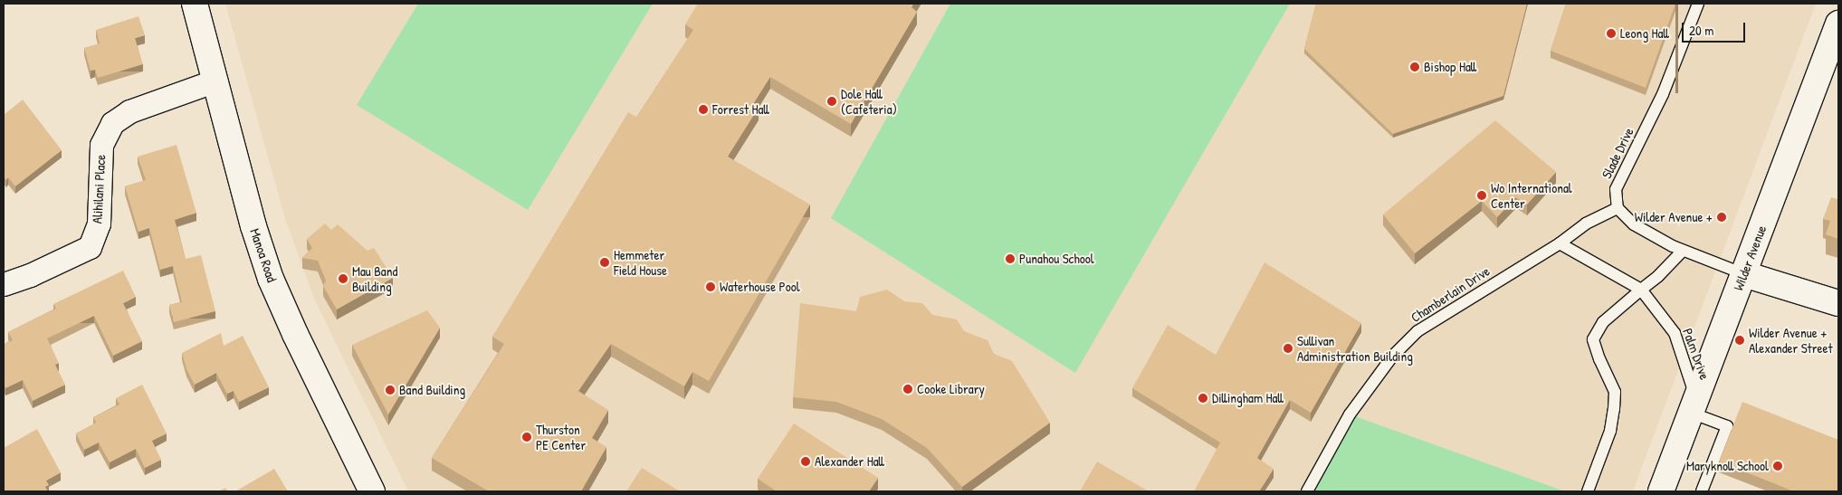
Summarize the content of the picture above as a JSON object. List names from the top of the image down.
{
  "streets": {
    "street": ["Alihilani Place", "Manoa Road", "Wilder Avenue"],
    "lane": ["Slade Drive", "Chamberlain Drive", "Palm Drive"]
  },
  "crossings": [
    ["Slade Drive", "Chamberlain Drive"],
    ["Alihilani Place", "Manoa Road"],
    ["Wilder Avenue", "Palm Drive"]
  ],
  "places": [
    "Leong Hall",
    "Bishop Hall",
    "Dole Hall (Cafeteria)",
    "Forrest Hall",
    "Wo International Center",
    "Wilder Avenue +",
    "Punahou School",
    "Hemmeter Field House",
    "Mau Band Building",
    "Waterhouse Pool",
    "Wilder Avenue + Alexander Street",
    "Sullivan Administration Building",
    "Cooke Library",
    "Band Building",
    "Dillingham Hall",
    "Thurston PE Center",
    "Alexander Hall",
    "Maryknoll School"
  ],
  "scale_bar": "20 m"
}
